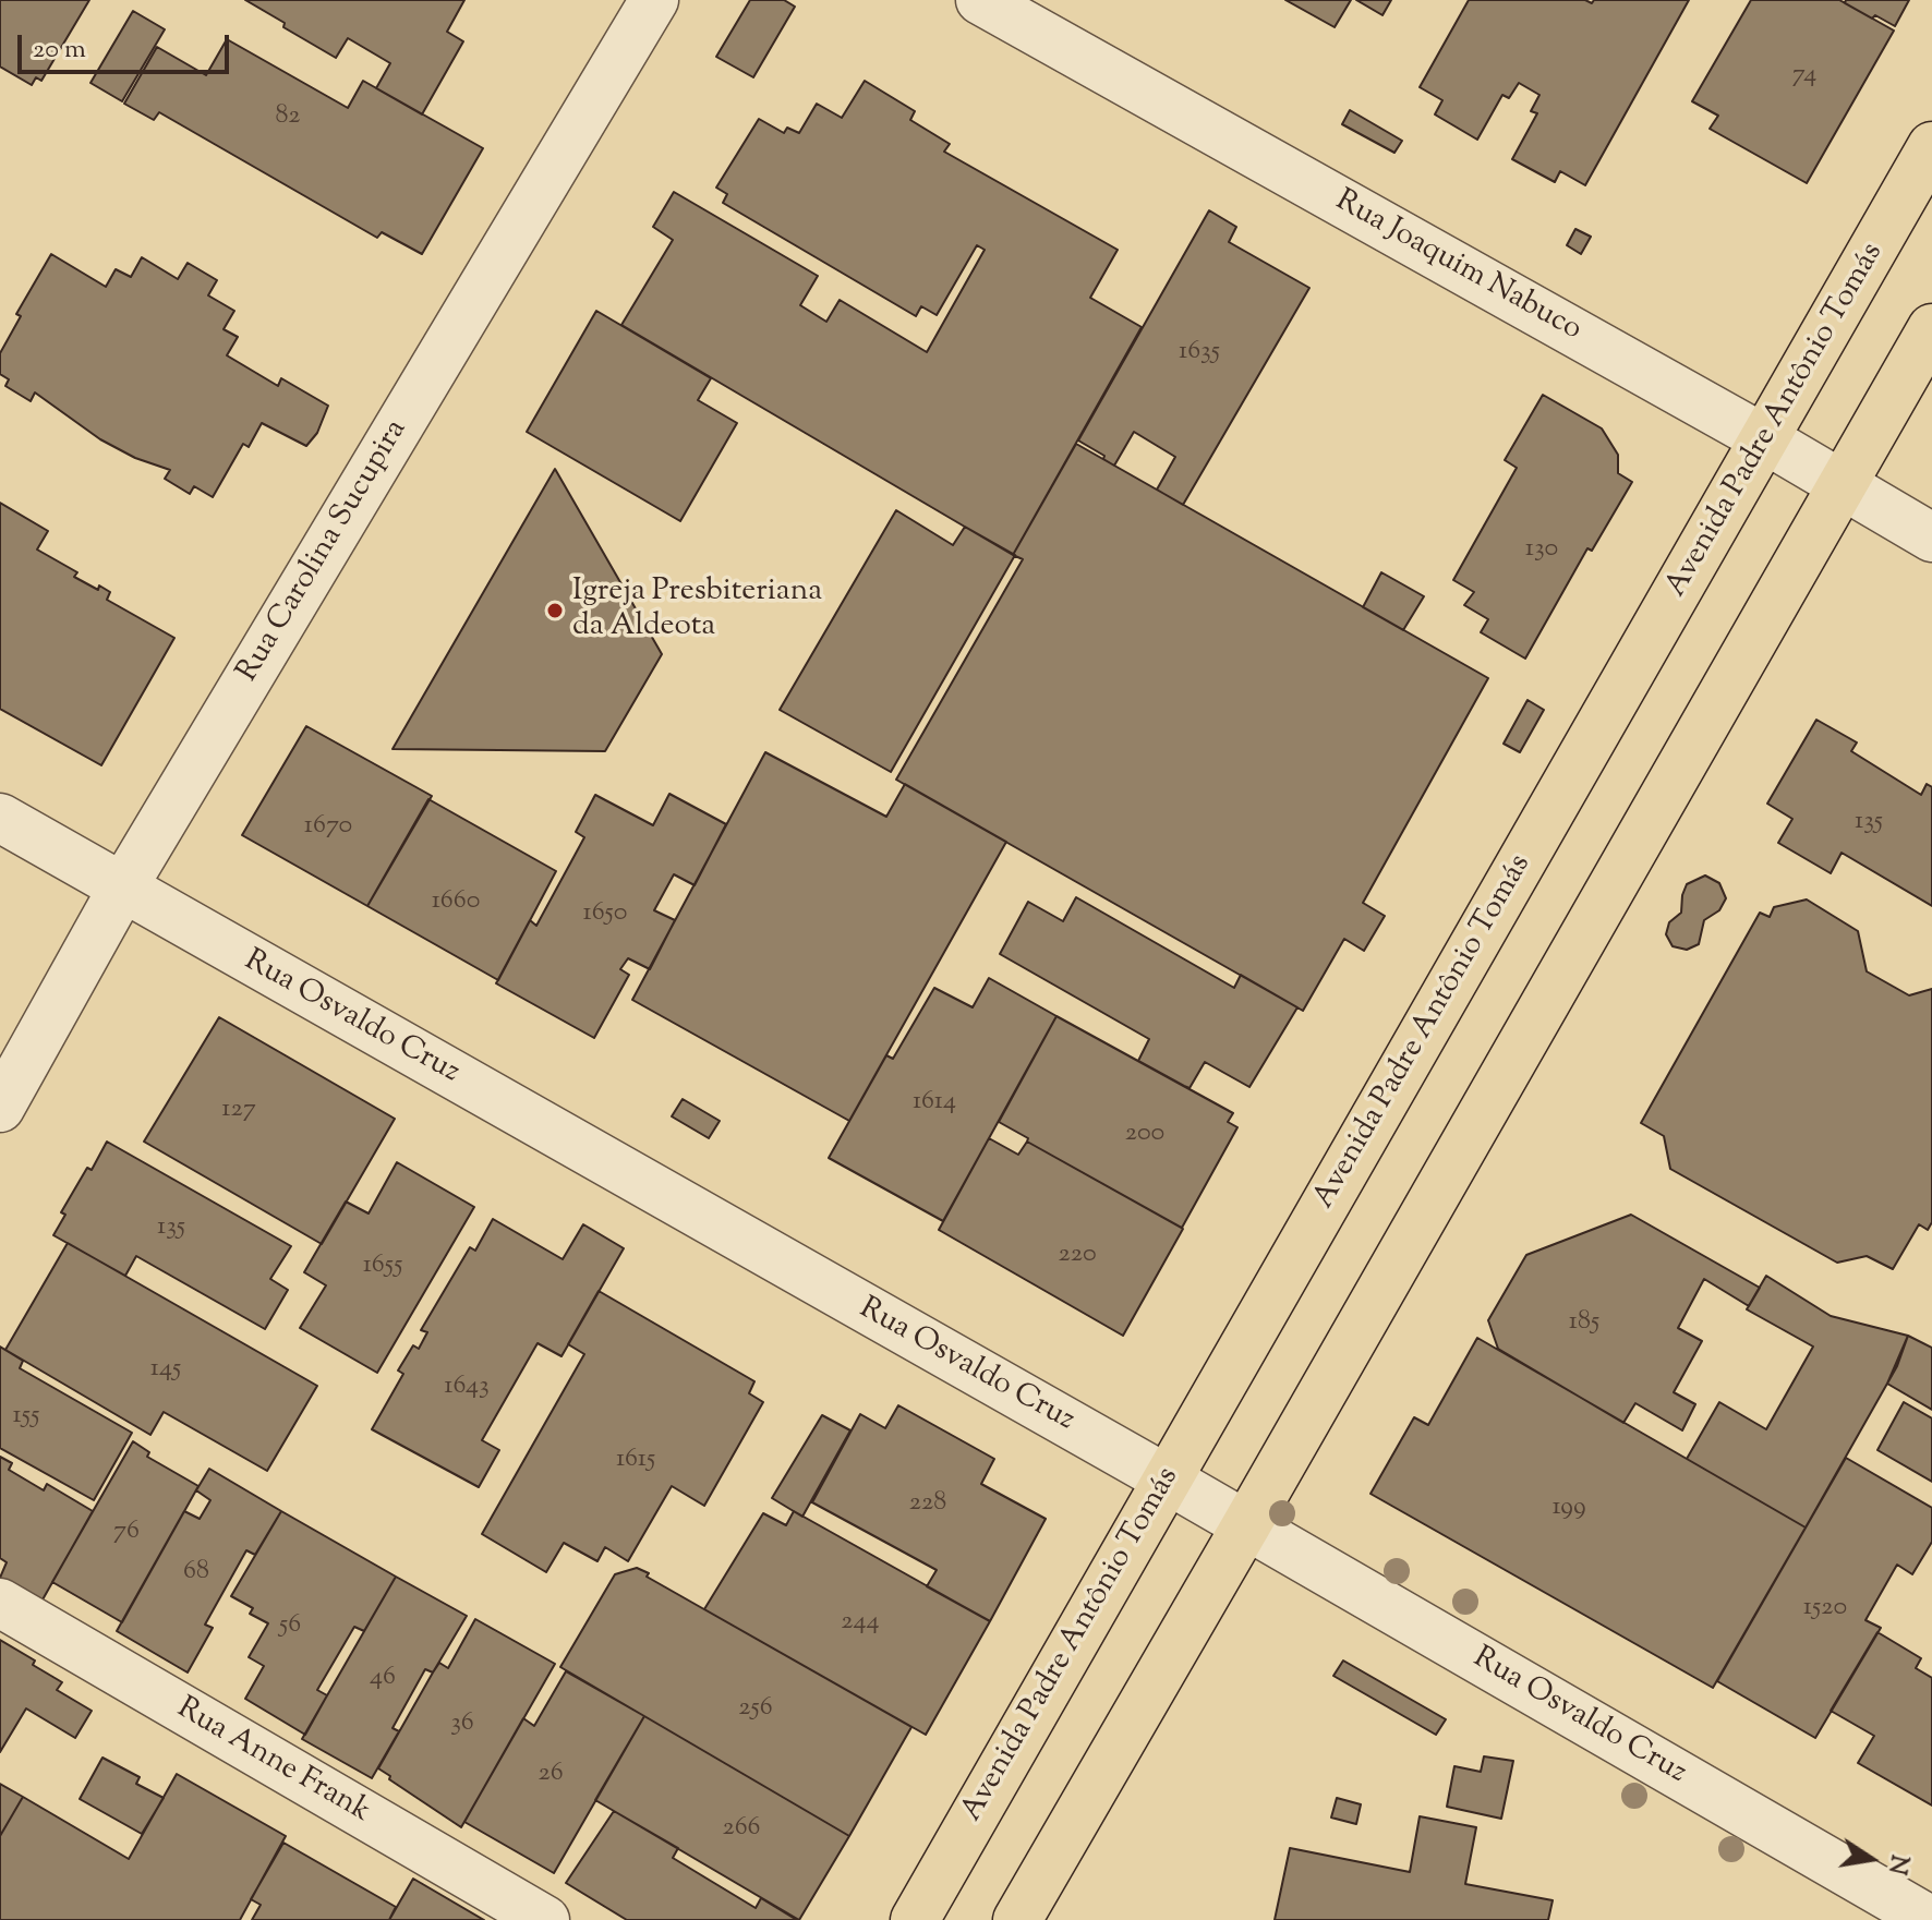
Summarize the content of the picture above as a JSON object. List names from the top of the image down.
{
  "streets": {
    "main road": ["Avenida Padre Antônio Tomás"],
    "street": [
      "Rua Joaquim Nabuco",
      "Rua Carolina Sucupira",
      "Rua Osvaldo Cruz",
      "Rua Anne Frank"
    ]
  },
  "crossings": [
    ["Rua Joaquim Nabuco", "Avenida Padre Antônio Tomás"],
    ["Avenida Padre Antônio Tomás", "Rua Osvaldo Cruz"],
    ["Rua Carolina Sucupira", "Rua Osvaldo Cruz"]
  ],
  "places": ["Igreja Presbiteriana da Aldeota"],
  "house_numbers": [
    "74",
    "82",
    "1635",
    "130",
    "135",
    "1670",
    "1660",
    "1650",
    "1614",
    "127",
    "200",
    "135",
    "220",
    "1655",
    "185",
    "145",
    "1643",
    "155",
    "1615",
    "228",
    "199",
    "76",
    "68",
    "1520",
    "244",
    "56",
    "46",
    "256",
    "36",
    "26",
    "266"
  ],
  "scale_bar": "20 m",
  "north": "right"
}
